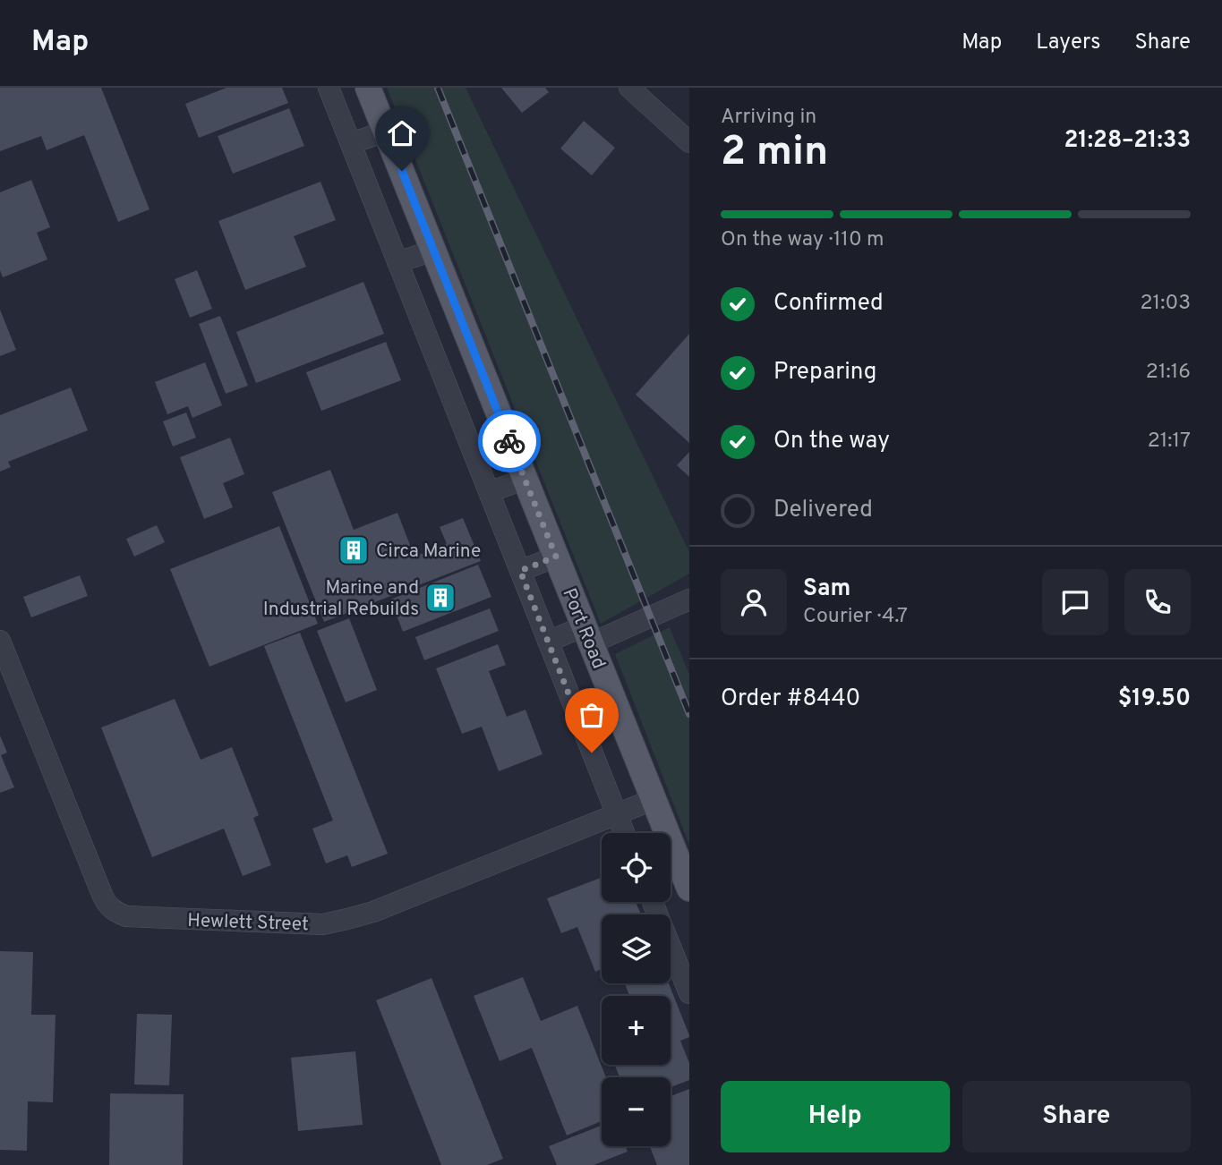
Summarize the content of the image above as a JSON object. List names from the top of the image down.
{
  "streets": {
    "main road": ["Port Road"],
    "street": ["Hewlett Street"]
  },
  "crossings": [
    ["Port Road", "Hewlett Street"]
  ],
  "places": {
    "building": ["Circa Marine", "Marine and Industrial Rebuilds"]
  },
  "page": {
    "header": "Map",
    "nav": ["Map", "Layers", "Share"],
    "heading": ["2 min", "Arriving in", "21:28–21:33"],
    "panel": [
      "Sam",
      "Courier · 4.7",
      "Order #8440",
      "$19.50"
    ],
    "bar": "On the way · 110 m",
    "list": [
      ["Confirmed", "21:03"],
      ["Preparing", "21:16"],
      ["On the way", "21:17"],
      "Delivered"
    ],
    "map_buttons": ["+", "−"],
    "buttons": ["Help", "Share"]
  }
}
